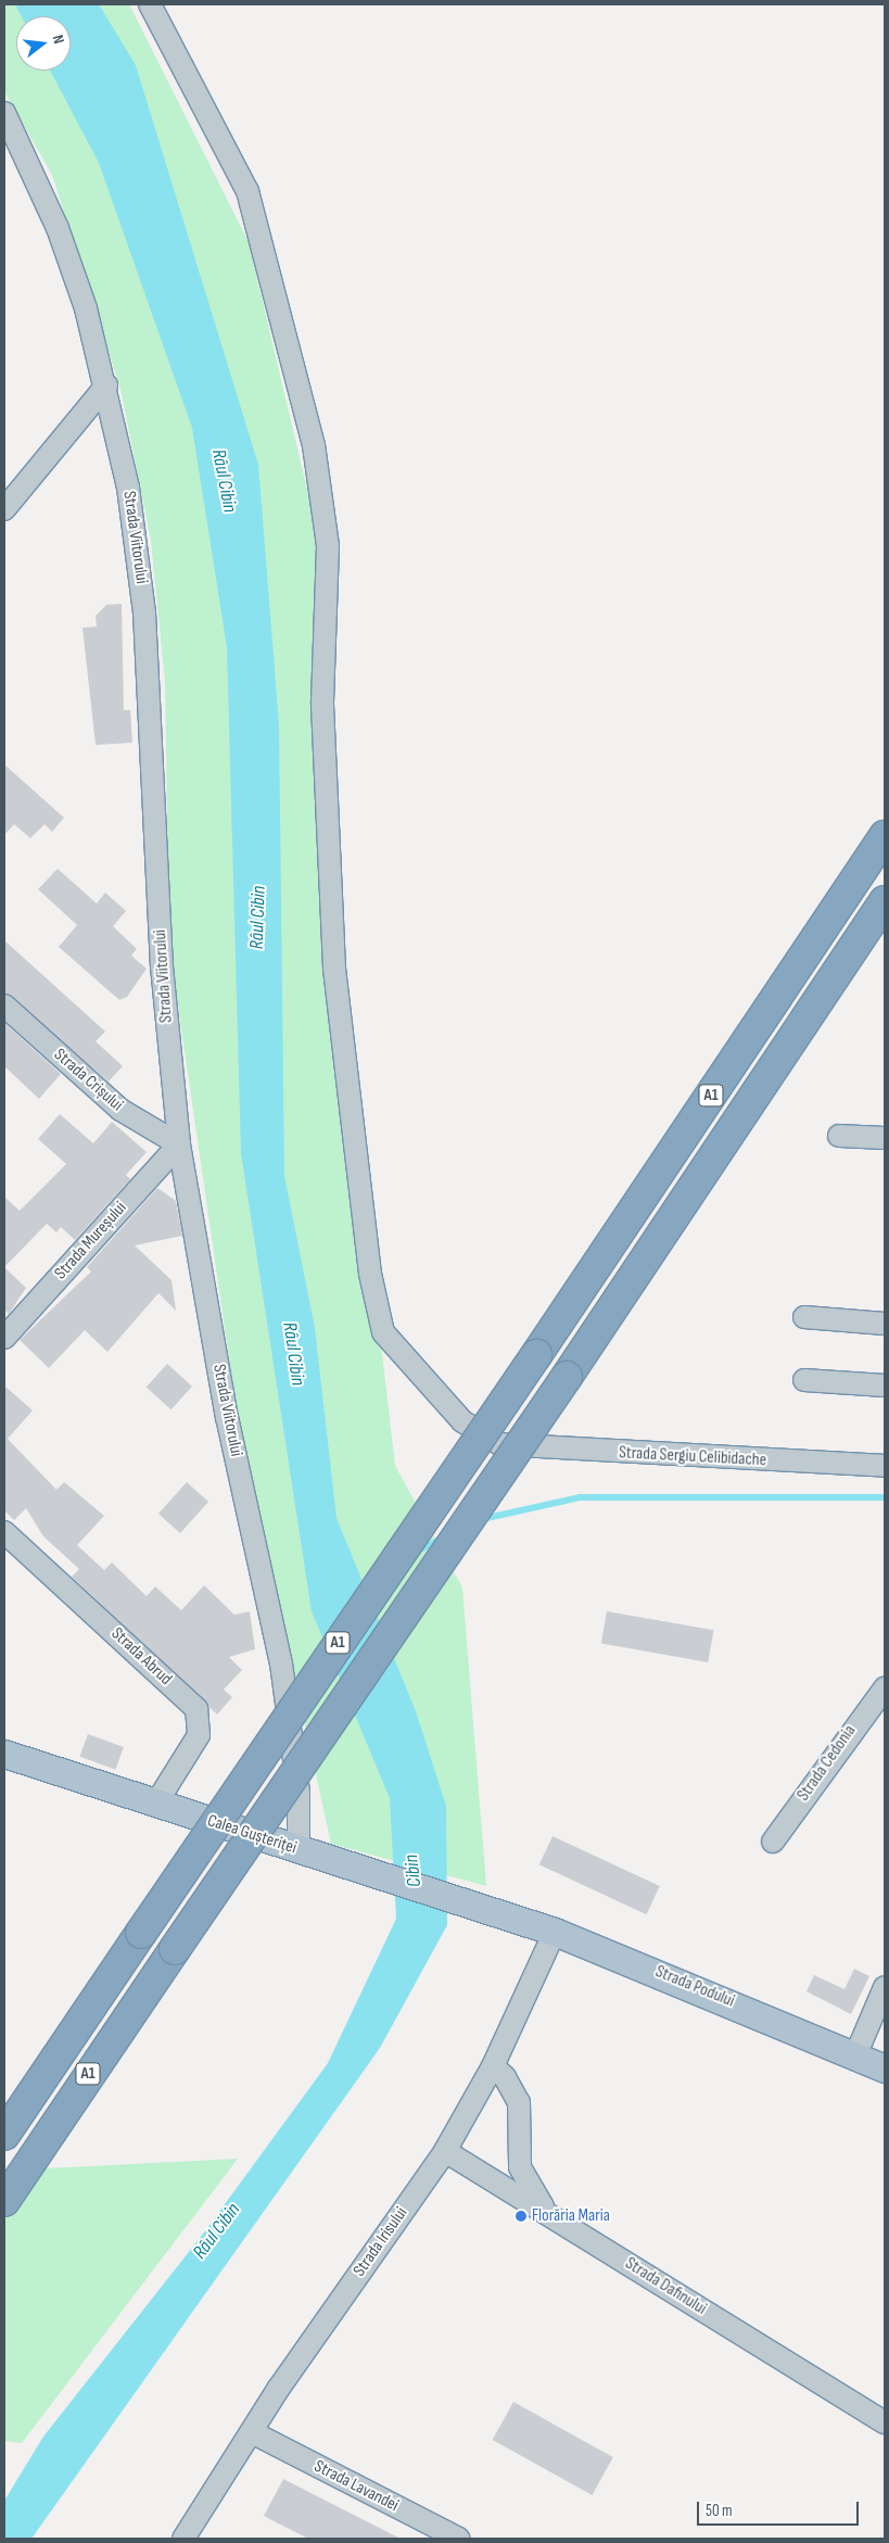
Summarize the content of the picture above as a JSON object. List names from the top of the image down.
{
  "streets": {
    "highway": ["A1"],
    "main road": ["Calea Gușteriței", "Strada Podului"],
    "street": [
      "Strada Viitorului",
      "Strada Crișului",
      "Strada Mureșului",
      "Strada Sergiu Celibidache",
      "Strada Abrud",
      "Strada Cedonia",
      "Strada Irisului",
      "Strada Dafinului",
      "Strada Lavandei"
    ]
  },
  "crossings": [
    ["Strada Viitorului", "Strada Crișului"],
    ["Strada Viitorului", "Strada Mureșului"],
    ["Strada Viitorului", "Calea Gușteriței"],
    ["Strada Crișului", "Strada Mureșului"],
    ["Strada Abrud", "Calea Gușteriței"],
    ["Calea Gușteriței", "Strada Podului"],
    ["Strada Podului", "Strada Irisului"],
    ["Strada Irisului", "Strada Dafinului"],
    ["Strada Irisului", "Strada Lavandei"]
  ],
  "water": ["Râul Cibin", "Cibin"],
  "places": ["Florăria Maria"],
  "scale_bar": "50 m",
  "north": "right"
}
